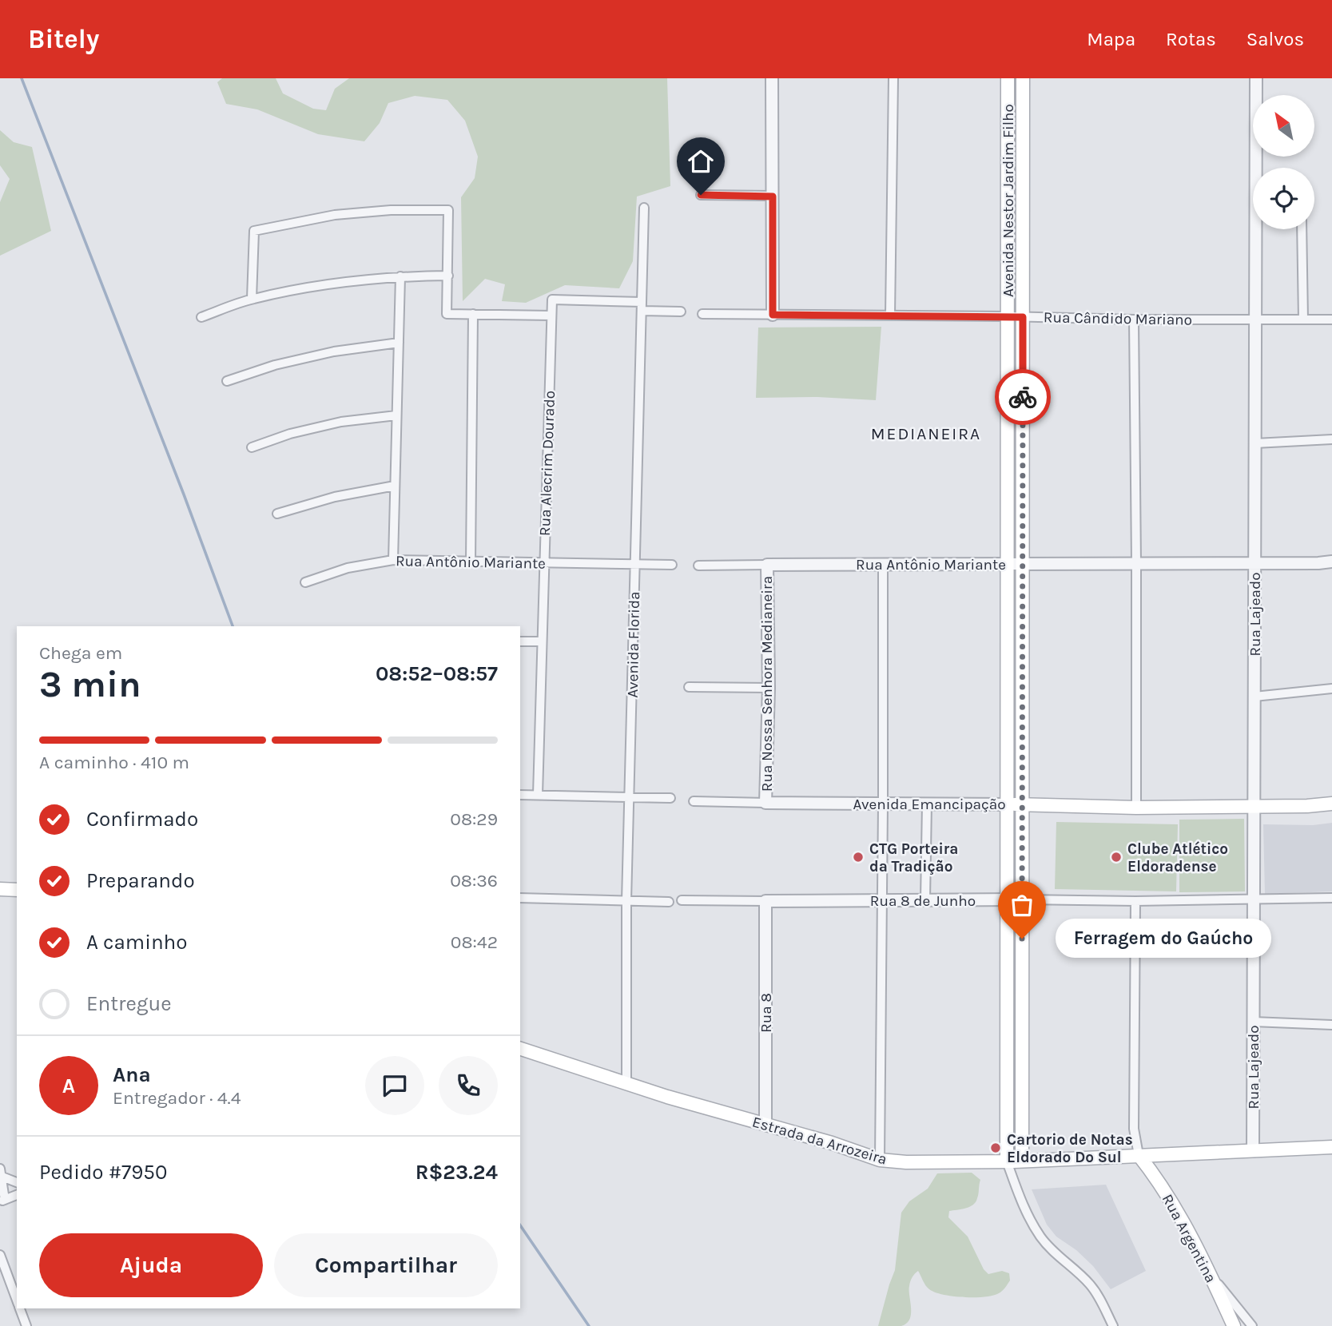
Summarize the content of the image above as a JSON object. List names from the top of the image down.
{
  "streets": {
    "main road": [
      "Avenida Nestor Jardim Filho",
      "Avenida Emancipação",
      "Estrada da Arrozeira",
      "Rua Argentina"
    ],
    "street": [
      "Rua Cândido Mariano",
      "Rua Alecrim Dourado",
      "Rua Antônio Mariante",
      "Rua Lajeado",
      "Avenida Florida",
      "Rua Nossa Senhora Medianeira",
      "Rua 8 de Junho",
      "Rua 8"
    ]
  },
  "crossings": [
    ["Avenida Nestor Jardim Filho", "Rua Cândido Mariano"],
    ["Avenida Nestor Jardim Filho", "Rua Antônio Mariante"],
    ["Avenida Nestor Jardim Filho", "Avenida Emancipação"],
    ["Avenida Nestor Jardim Filho", "Rua 8 de Junho"],
    ["Avenida Nestor Jardim Filho", "Estrada da Arrozeira"],
    ["Rua Cândido Mariano", "Rua Lajeado"],
    ["Rua Alecrim Dourado", "Rua Antônio Mariante"],
    ["Rua Alecrim Dourado", "Avenida Florida"],
    ["Rua Antônio Mariante", "Rua Lajeado"],
    ["Rua Antônio Mariante", "Avenida Florida"],
    ["Rua Antônio Mariante", "Rua Nossa Senhora Medianeira"],
    ["Rua Lajeado", "Avenida Emancipação"],
    ["Rua Lajeado", "Rua 8 de Junho"],
    ["Rua Lajeado", "Estrada da Arrozeira"],
    ["Avenida Florida", "Estrada da Arrozeira"],
    ["Rua Nossa Senhora Medianeira", "Avenida Emancipação"],
    ["Rua 8 de Junho", "Rua 8"],
    ["Rua 8", "Estrada da Arrozeira"],
    ["Estrada da Arrozeira", "Rua Argentina"]
  ],
  "districts": ["MEDIANEIRA"],
  "places": [
    "CTG Porteira da Tradição",
    "Clube Atlético Eldoradense",
    "Ferragem do Gaúcho",
    "Cartorio de Notas Eldorado Do Sul"
  ],
  "north": "top left",
  "page": {
    "header": "Bitely",
    "nav": ["Mapa", "Rotas", "Salvos"],
    "heading": ["3 min", "Chega em", "08:52–08:57"],
    "panel": [
      "Ana",
      "Entregador · 4.4",
      "Pedido #7950",
      "R$23.24"
    ],
    "bar": "A caminho · 410 m",
    "list": [
      ["Confirmado", "08:29"],
      ["Preparando", "08:36"],
      ["A caminho", "08:42"],
      "Entregue"
    ],
    "bubble": "Ferragem do Gaúcho",
    "round": "A",
    "buttons": ["Ajuda", "Compartilhar"]
  }
}
